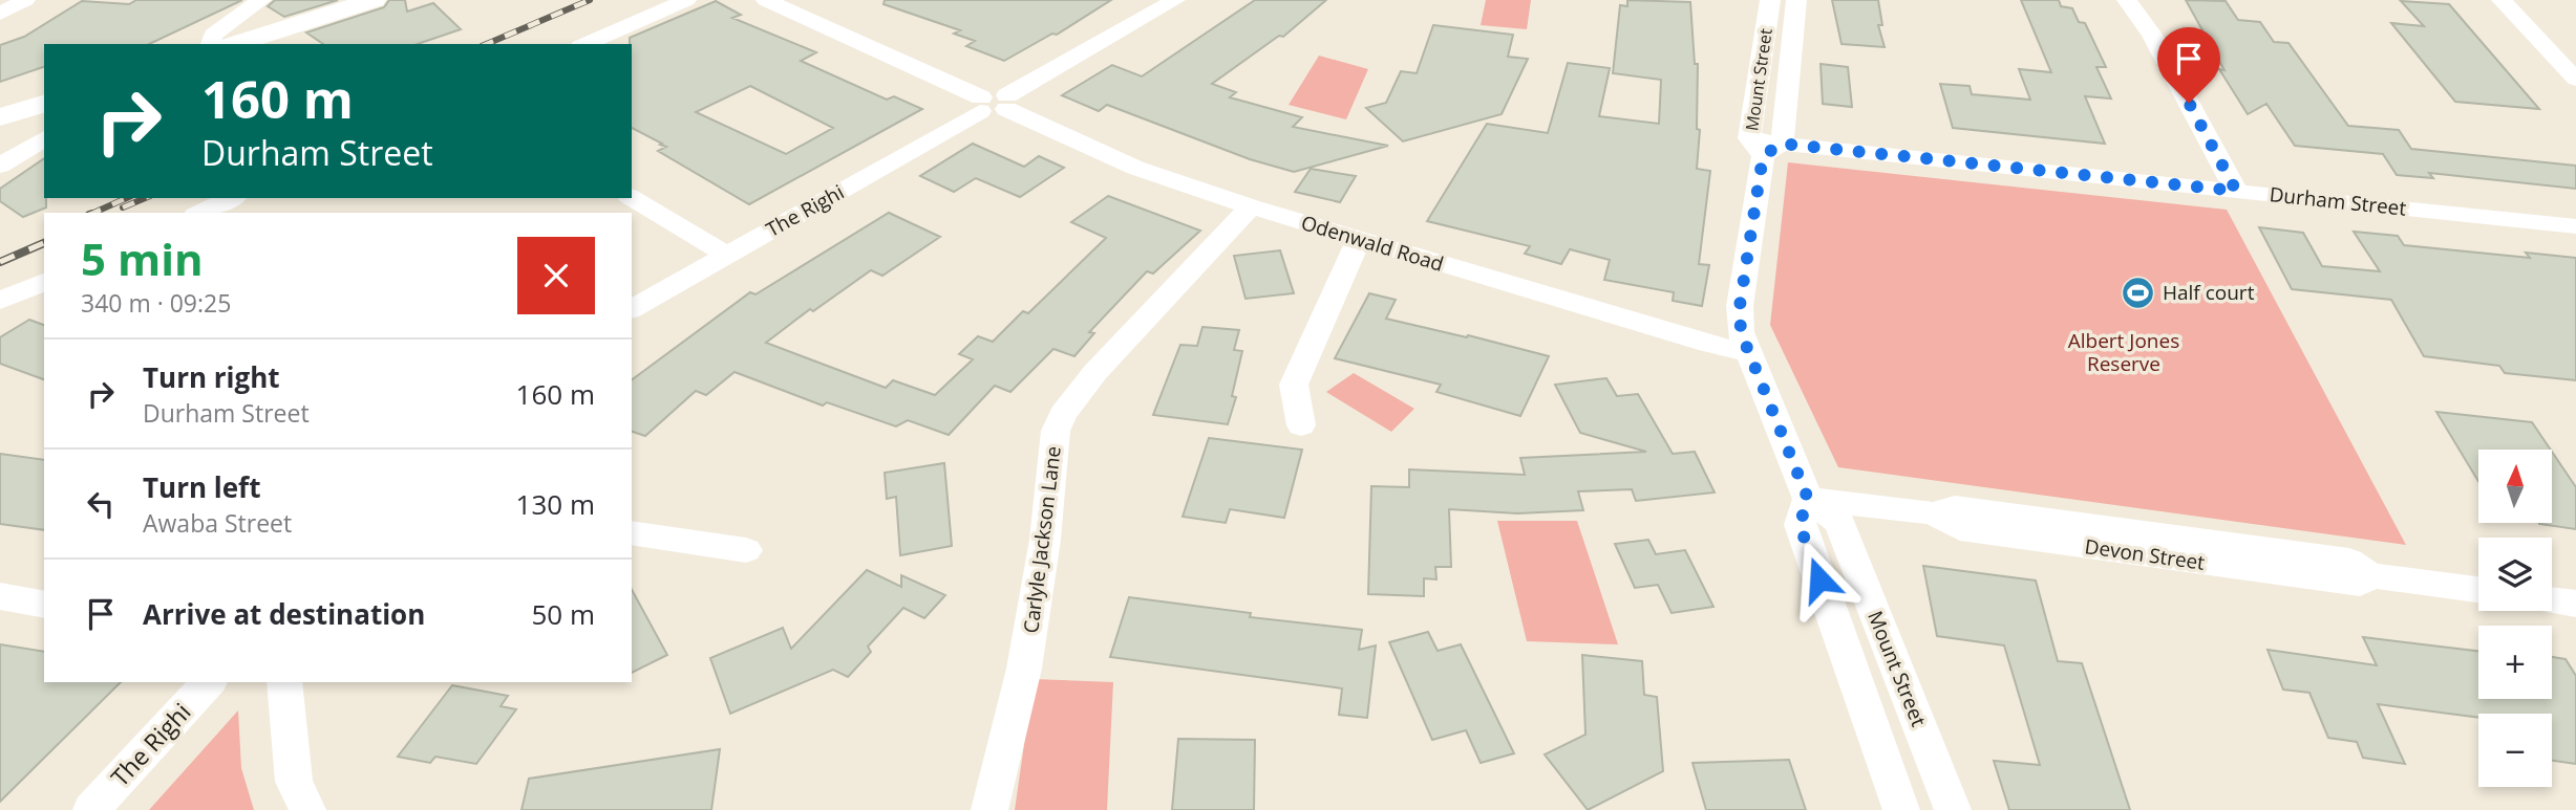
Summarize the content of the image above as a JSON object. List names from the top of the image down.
{
  "streets": {
    "street": [
      "Mount Street",
      "Durham Street",
      "The Righi",
      "Odenwald Road",
      "Carlyle Jackson Lane",
      "Devon Street"
    ]
  },
  "crossings": [
    ["Mount Street", "Durham Street"],
    ["Mount Street", "Odenwald Road"],
    ["Mount Street", "Devon Street"],
    ["Odenwald Road", "Carlyle Jackson Lane"]
  ],
  "parks": ["Albert Jones Reserve"],
  "places": {
    "sports": ["Half court"]
  },
  "north": "top",
  "page": {
    "turn": ["160 m", "Durham Street"],
    "heading": ["5 min", "340 m · 09:25"],
    "list": [
      {
        "name": "Turn right",
        "note": "Durham Street",
        "value": "160 m"
      },
      {
        "name": "Turn left",
        "note": "Awaba Street",
        "value": "130 m"
      },
      {
        "name": "Arrive at destination",
        "value": "50 m"
      }
    ],
    "map_buttons": ["+", "−"]
  }
}
